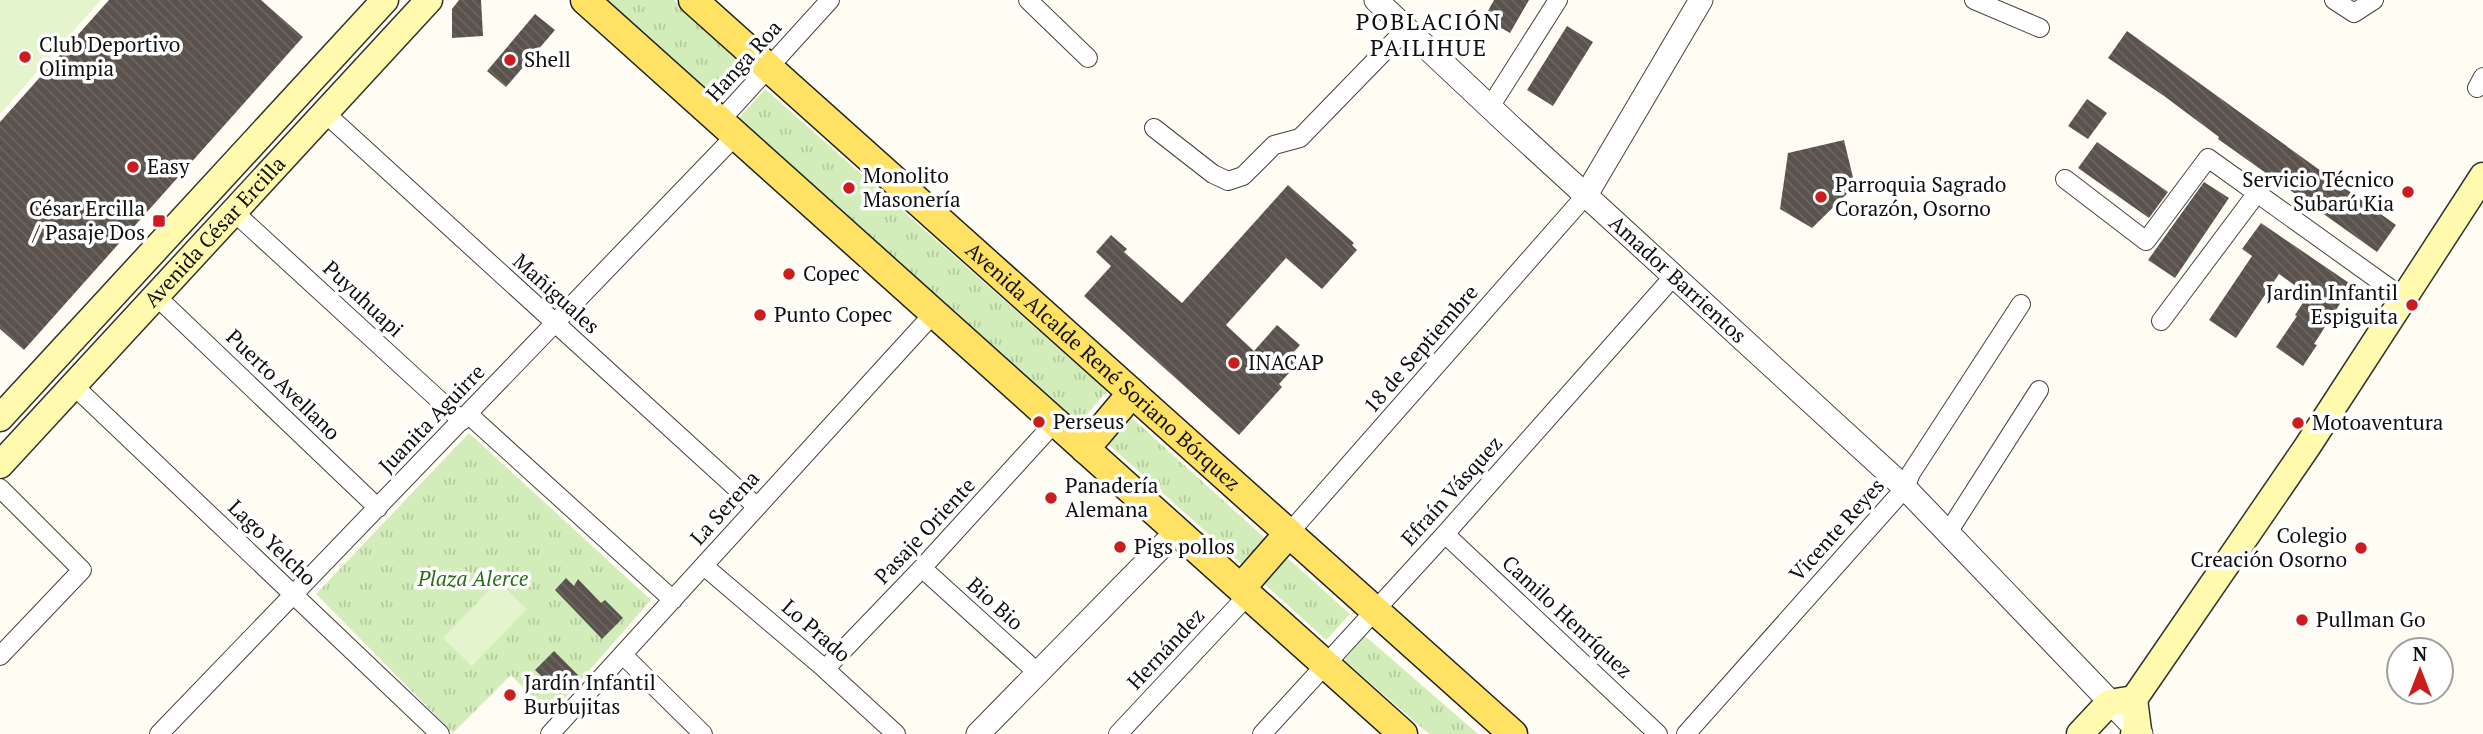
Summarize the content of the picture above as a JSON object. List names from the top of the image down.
{
  "streets": {
    "main road": ["Avenida César Ercilla", "Avenida Alcalde René Soriano Bórquez"],
    "street": [
      "Hanga Roa",
      "Amador Barrientos",
      "Mañiguales",
      "Puyuhuapi",
      "18 de Septiembre",
      "Puerto Avellano",
      "Juanita Aguirre",
      "Efraín Vásquez",
      "La Serena",
      "Vicente Reyes",
      "Pasaje Oriente",
      "Lago Yelcho",
      "Bio Bio",
      "Camilo Henríquez",
      "Lo Prado",
      "Hernández"
    ]
  },
  "crossings": [
    ["Hanga Roa", "Avenida Alcalde René Soriano Bórquez"],
    ["Hanga Roa", "Juanita Aguirre"],
    ["Avenida César Ercilla", "Mañiguales"],
    ["Avenida César Ercilla", "Puyuhuapi"],
    ["Avenida César Ercilla", "Puerto Avellano"],
    ["Avenida César Ercilla", "Lago Yelcho"],
    ["Amador Barrientos", "18 de Septiembre"],
    ["Amador Barrientos", "Efraín Vásquez"],
    ["Amador Barrientos", "Vicente Reyes"],
    ["Mañiguales", "Juanita Aguirre"],
    ["Mañiguales", "La Serena"],
    ["Puyuhuapi", "Juanita Aguirre"],
    ["Puyuhuapi", "La Serena"],
    ["18 de Septiembre", "Avenida Alcalde René Soriano Bórquez"],
    ["Avenida Alcalde René Soriano Bórquez", "Efraín Vásquez"],
    ["Puerto Avellano", "Juanita Aguirre"],
    ["Juanita Aguirre", "Lago Yelcho"],
    ["Efraín Vásquez", "Camilo Henríquez"],
    ["La Serena", "Lo Prado"],
    ["Pasaje Oriente", "Bio Bio"],
    ["Pasaje Oriente", "Lo Prado"]
  ],
  "districts": ["POBLACIÓN PAILIHUE"],
  "parks": ["Plaza Alerce"],
  "places": {
    "other": [
      "Club Deportivo Olimpia",
      "Shell",
      "Easy",
      "Monolito Masonería",
      "Servicio Técnico Subarú Kia",
      "Parroquia Sagrado Corazón, Osorno",
      "Copec",
      "Jardin Infantil Espiguita",
      "Punto Copec",
      "INACAP",
      "Perseus",
      "Motoaventura",
      "Panadería Alemana",
      "Pigs pollos",
      "Colegio Creación Osorno",
      "Pullman Go",
      "Jardín Infantil Burbujitas"
    ],
    "transit": ["César Ercilla / Pasaje Dos"]
  },
  "north": "top"
}
